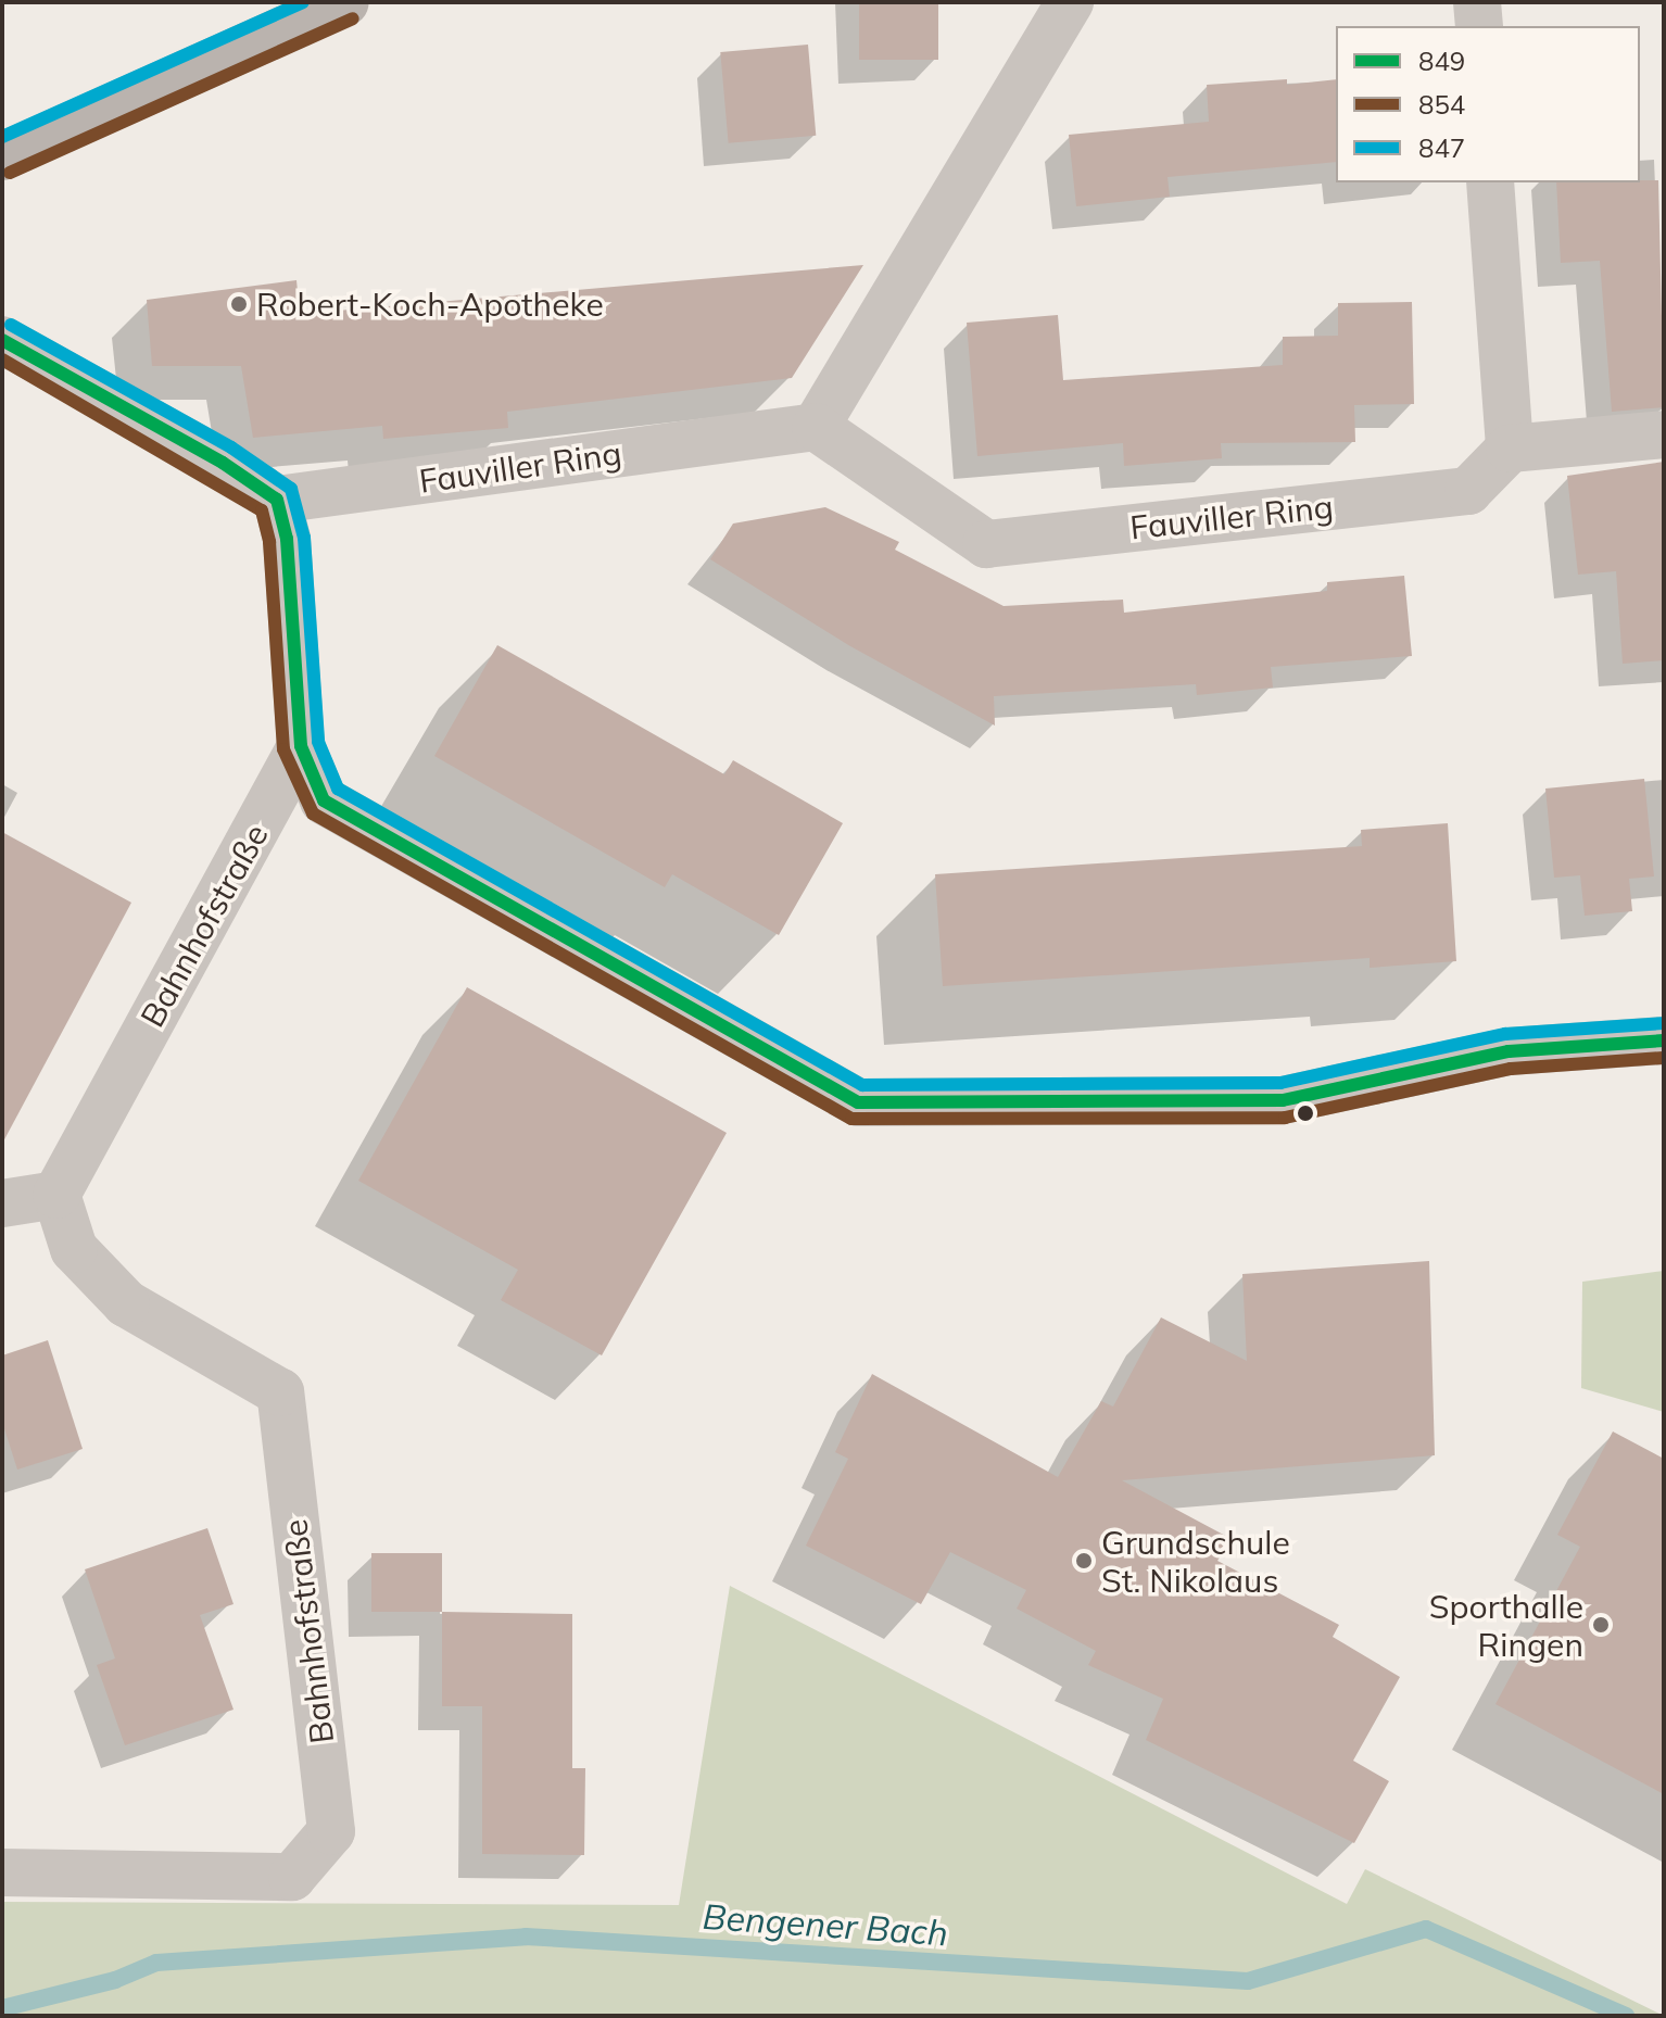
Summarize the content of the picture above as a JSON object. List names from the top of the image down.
{
  "streets": {
    "street": ["Fauviller Ring", "Bahnhofstraße"]
  },
  "water": ["Bengener Bach"],
  "places": ["Robert-Koch-Apotheke", "Grundschule St. Nikolaus", "Sporthalle Ringen"],
  "lines": ["transit line 847", "transit line 854", "transit line 849"],
  "legend": ["849", "854", "847"]
}
